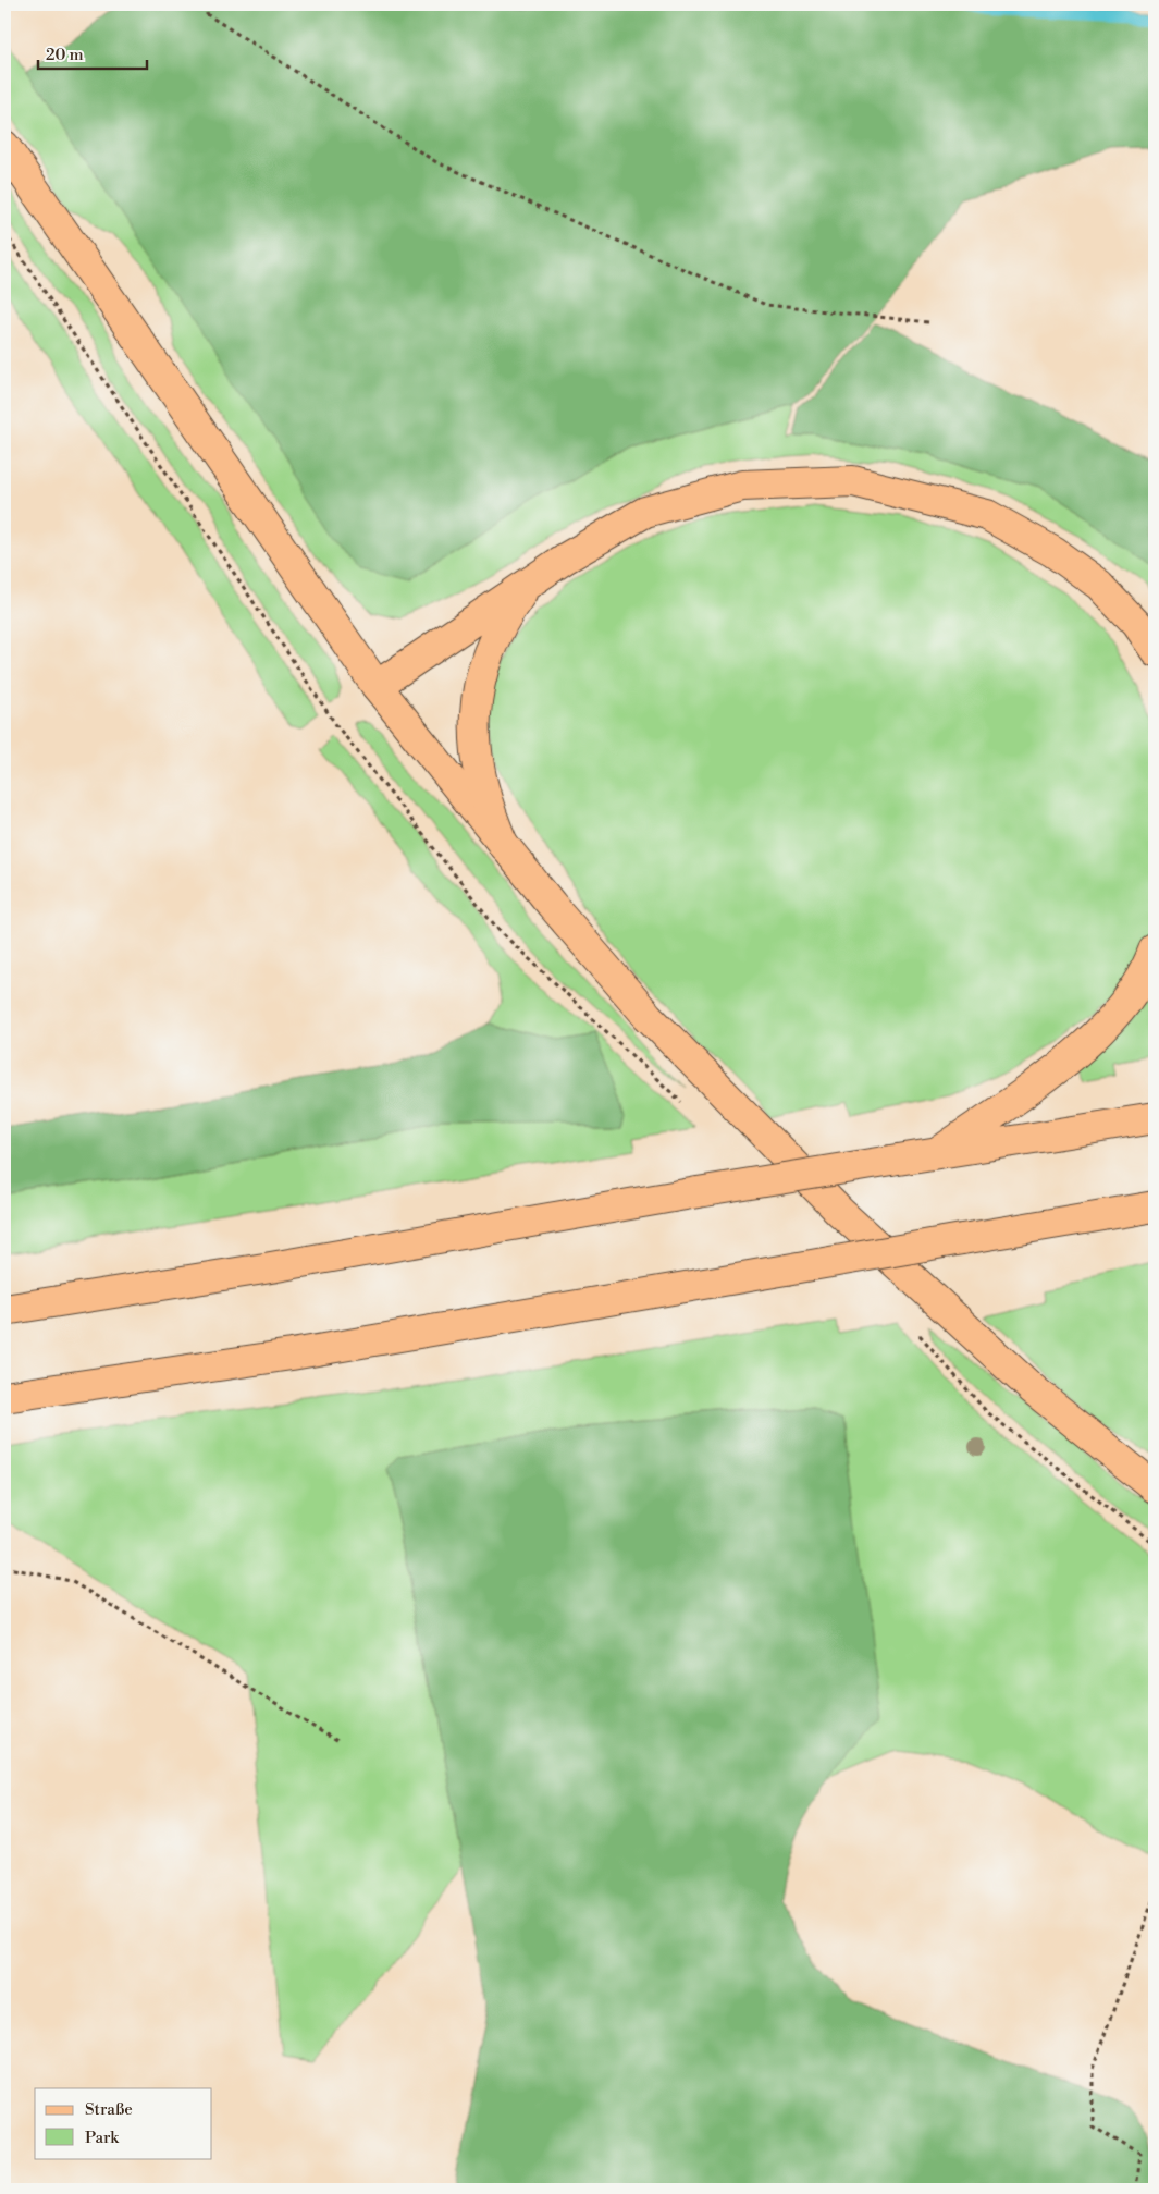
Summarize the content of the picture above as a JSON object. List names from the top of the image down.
{
  "legend": ["Straße", "Park"],
  "scale_bar": "20 m"
}
